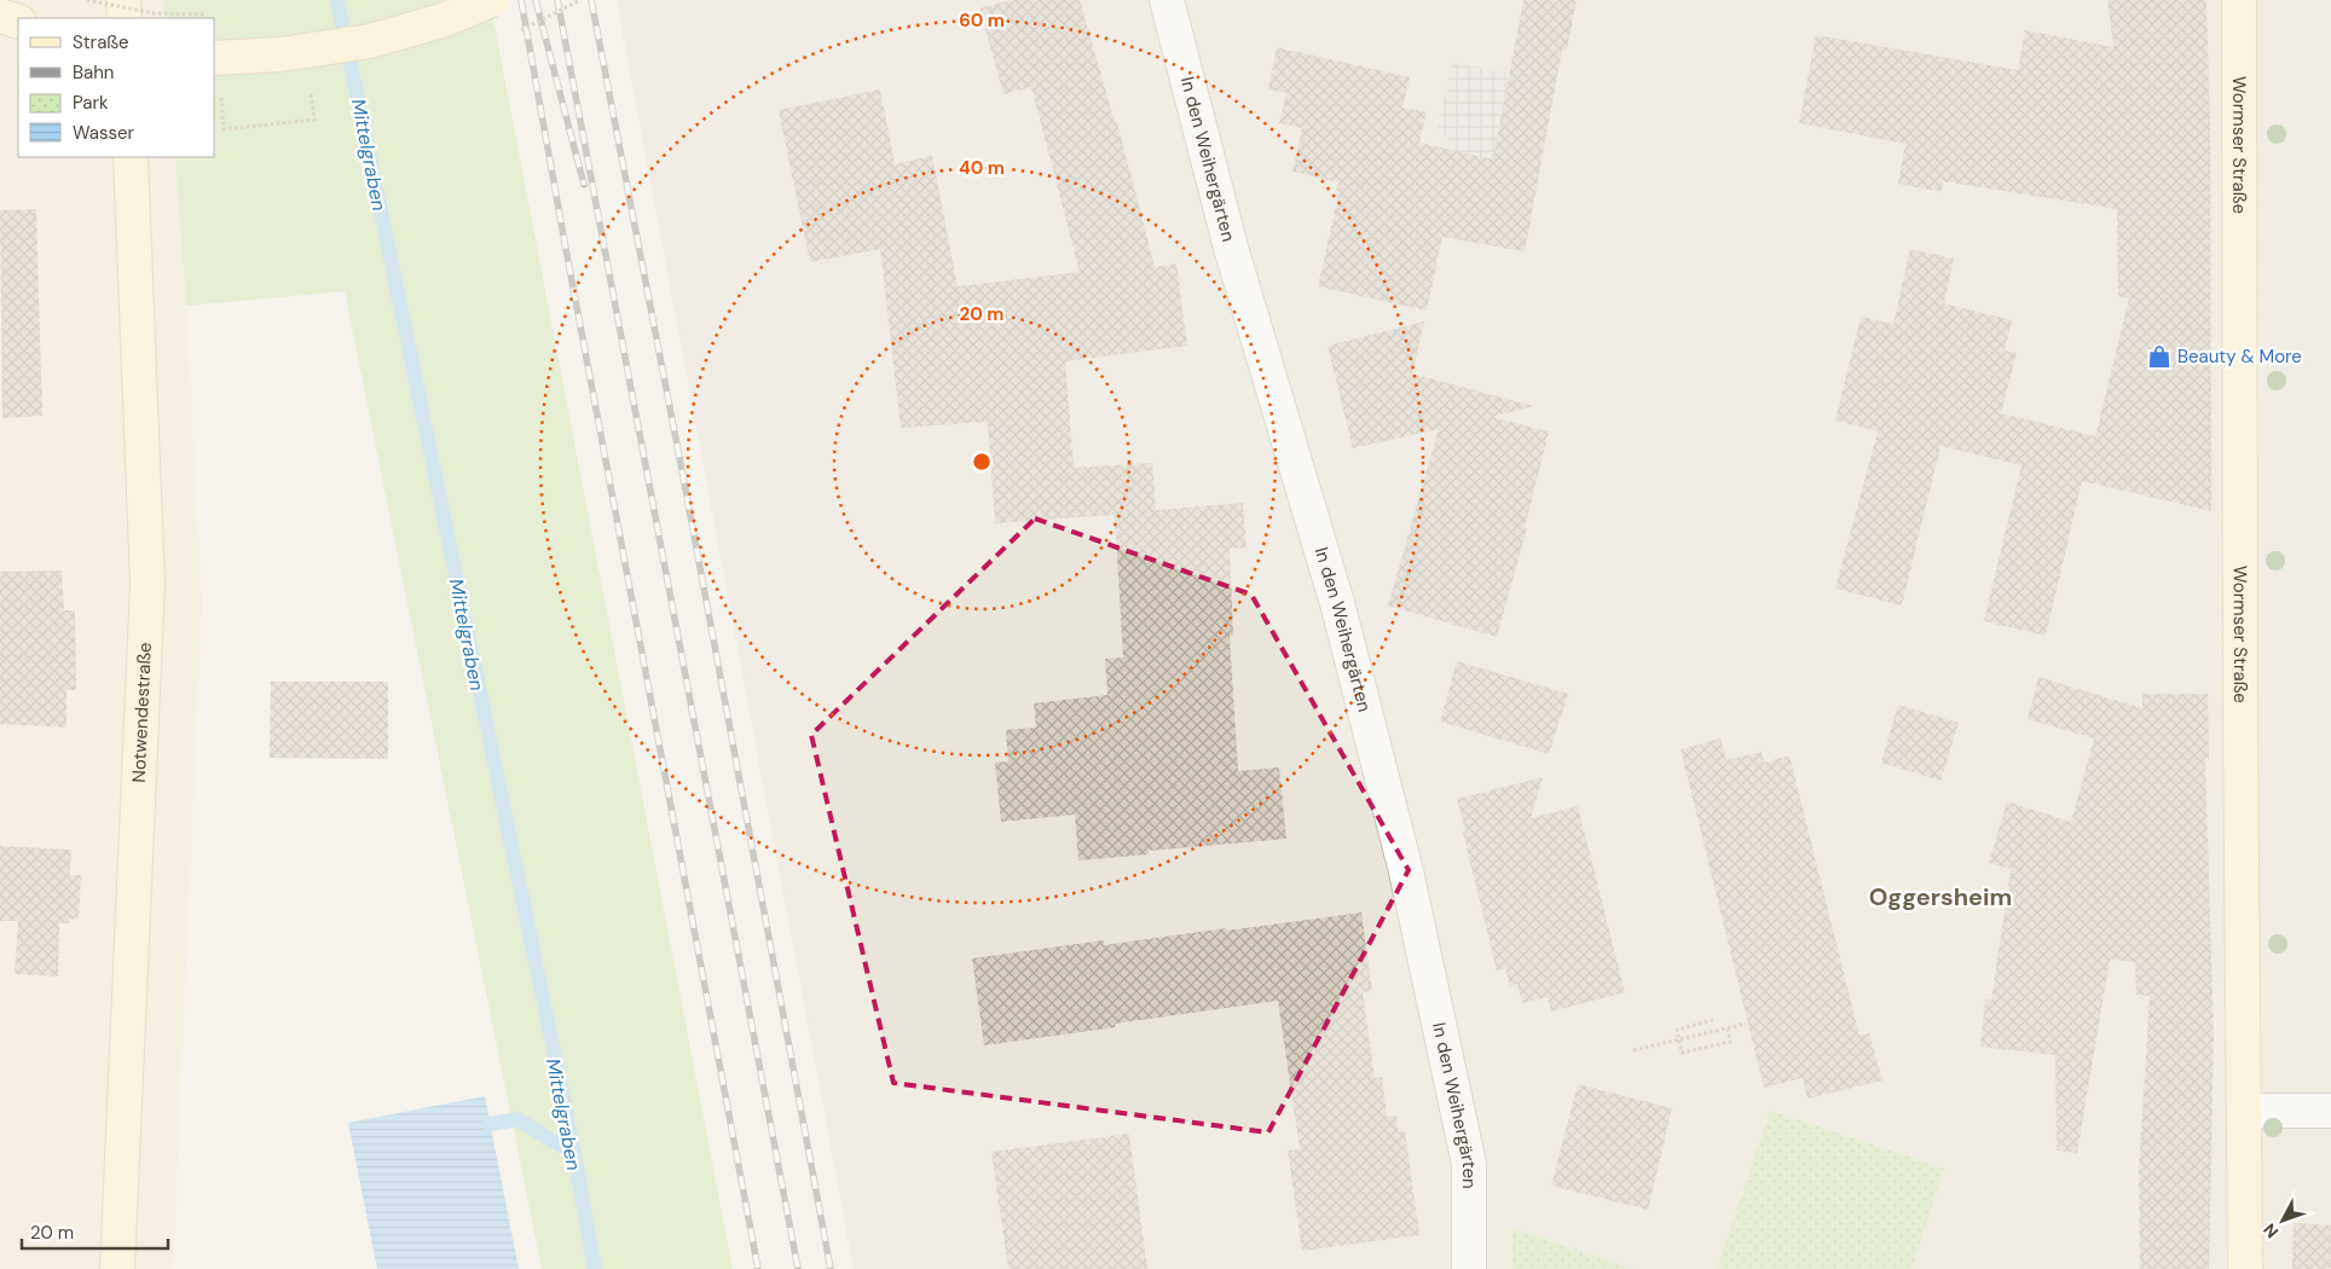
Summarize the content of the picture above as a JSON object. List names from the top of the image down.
{
  "streets": {
    "street": ["Wormser Straße", "In den Weihergärten", "Notwendestraße"]
  },
  "districts": ["Oggersheim"],
  "water": ["Mittelgraben"],
  "places": {
    "shop": ["Beauty & More"]
  },
  "legend": [
    "Straße",
    "Bahn",
    "Park",
    "Wasser"
  ],
  "scale_bar": "20 m",
  "north": "bottom left",
  "rings": ["60 m", "40 m", "20 m"]
}
